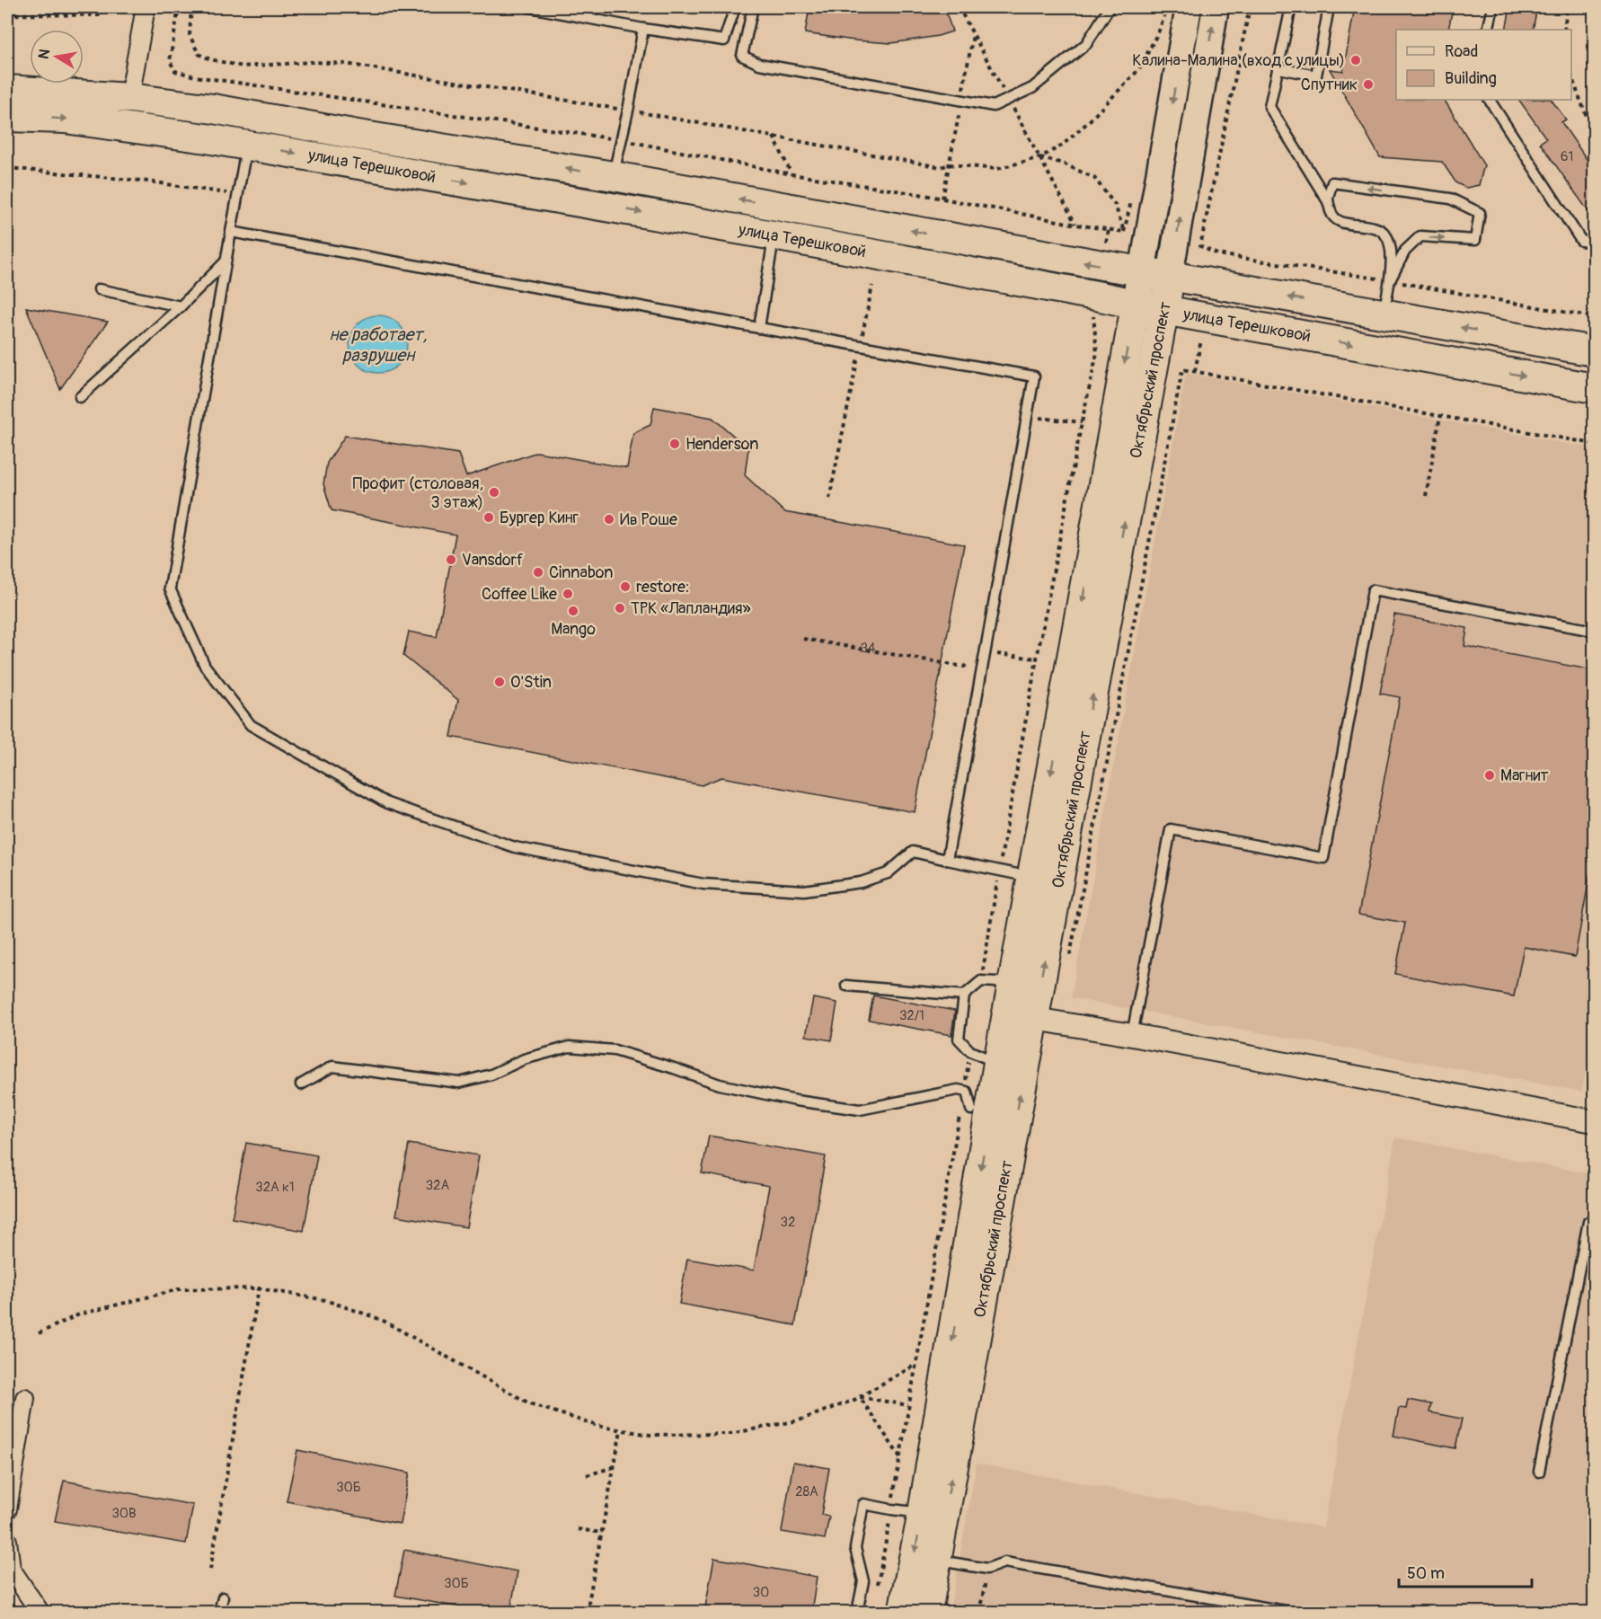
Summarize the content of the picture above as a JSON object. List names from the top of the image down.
{
  "streets": {
    "main road": ["улица Терешковой", "Октябрьский проспект"]
  },
  "crossings": [
    ["улица Терешковой", "Октябрьский проспект"]
  ],
  "water": ["не работает, разрушен"],
  "places": [
    "Калина-Малина (вход с улицы)",
    "Спутник",
    "Henderson",
    "Профит (столовая, 3 этаж)",
    "Бургер Кинг",
    "Ив Роше",
    "Vansdorf",
    "Cinnabon",
    "restore:",
    "Coffee Like",
    "ТРК «Лапландия»",
    "Mango",
    "O'Stin",
    "Магнит"
  ],
  "house_numbers": [
    "61",
    "34",
    "32/1",
    "32А",
    "32А к1",
    "32",
    "30Б",
    "28А",
    "30В",
    "30Б",
    "30"
  ],
  "legend": ["Road", "Building"],
  "scale_bar": "50 m",
  "north": "left"
}
